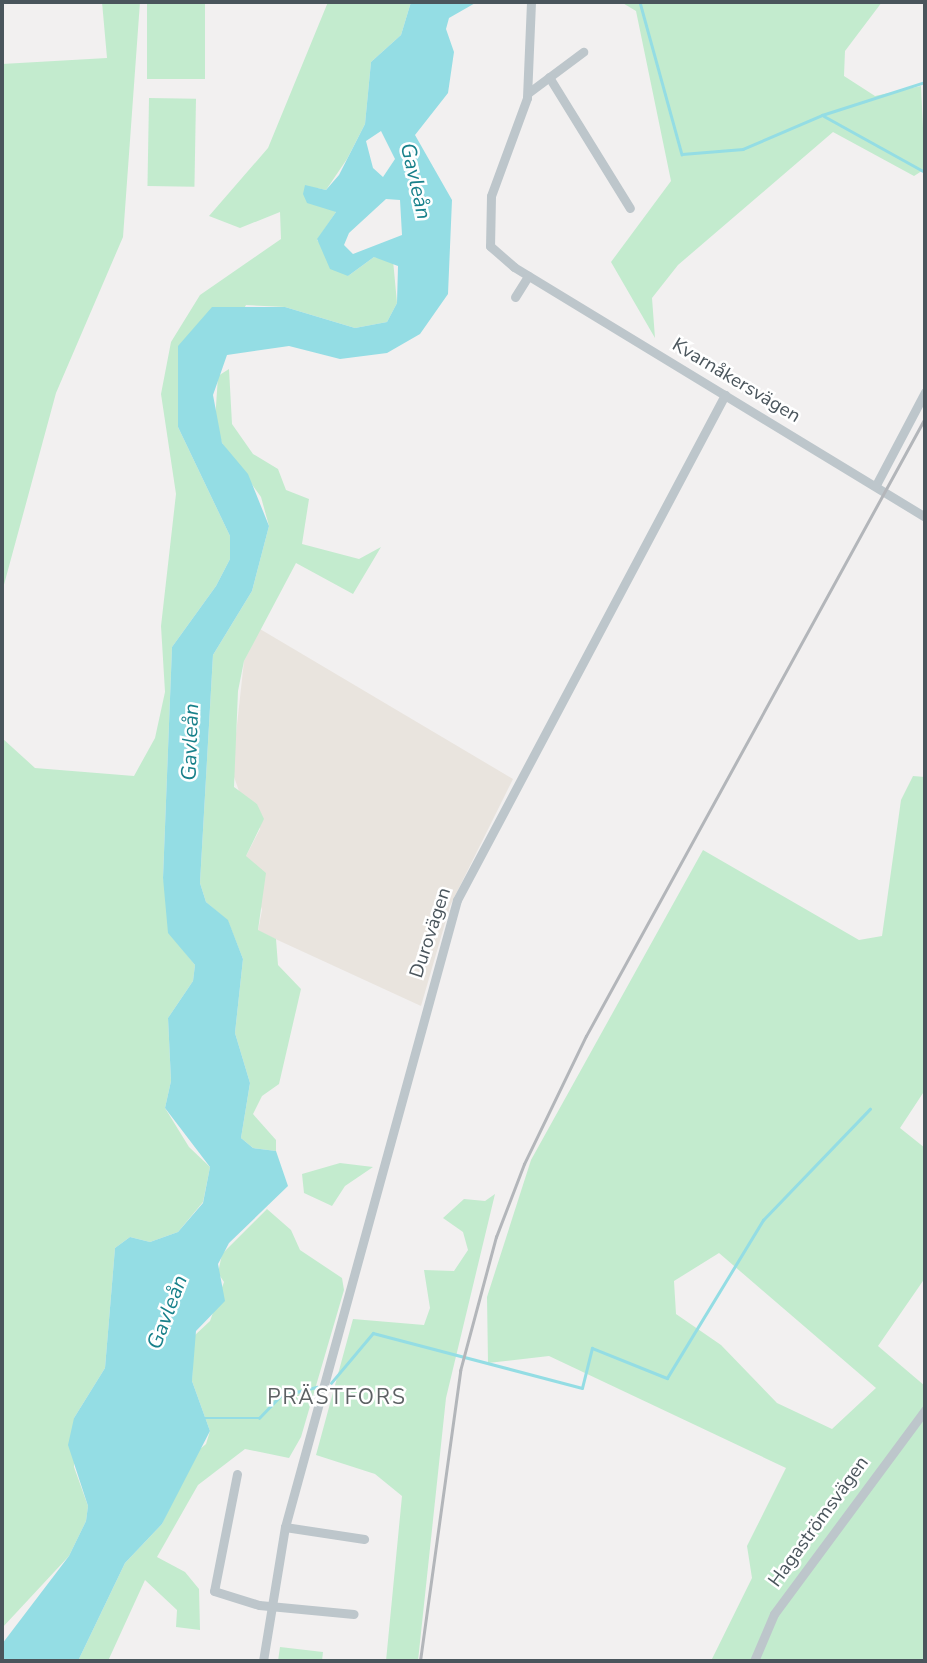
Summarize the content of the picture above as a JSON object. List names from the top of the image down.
{
  "streets": {
    "street": ["Kvarnåkersvägen", "Durovägen", "Hagaströmsvägen"]
  },
  "crossings": [
    ["Kvarnåkersvägen", "Durovägen"]
  ],
  "districts": ["PRÄSTFORS"],
  "water": ["Gavleån"]
}
